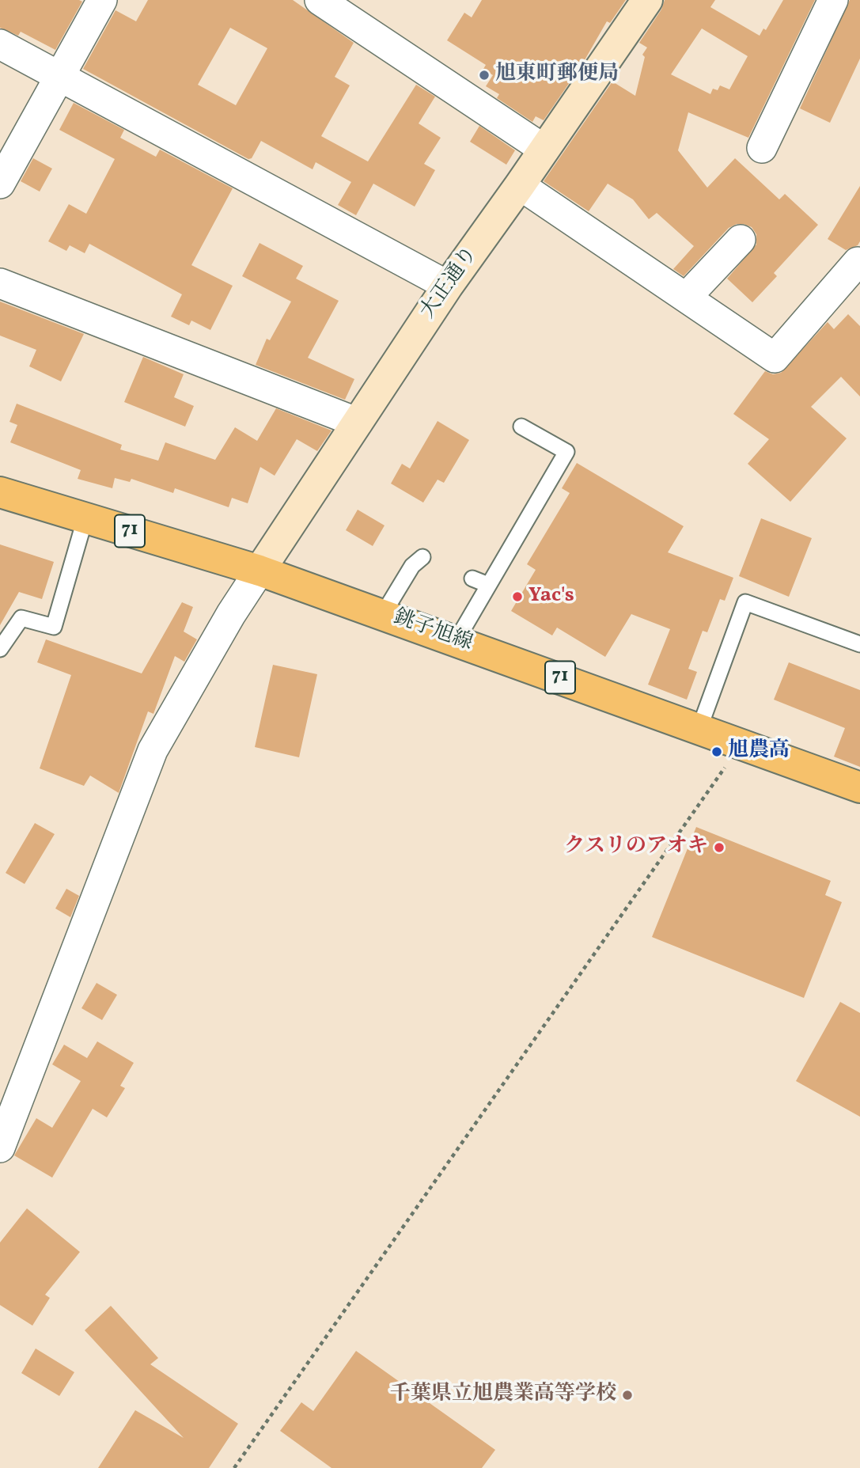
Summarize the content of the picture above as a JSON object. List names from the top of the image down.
{
  "streets": {
    "main road": ["71", "銚子旭線"],
    "street": ["大正通り"]
  },
  "crossings": [
    ["大正通り", "銚子旭線"]
  ],
  "places": [
    "旭東町郵便局",
    "Yac's",
    "旭農高",
    "クスリのアオキ",
    "千葉県立旭農業高等学校"
  ]
}
